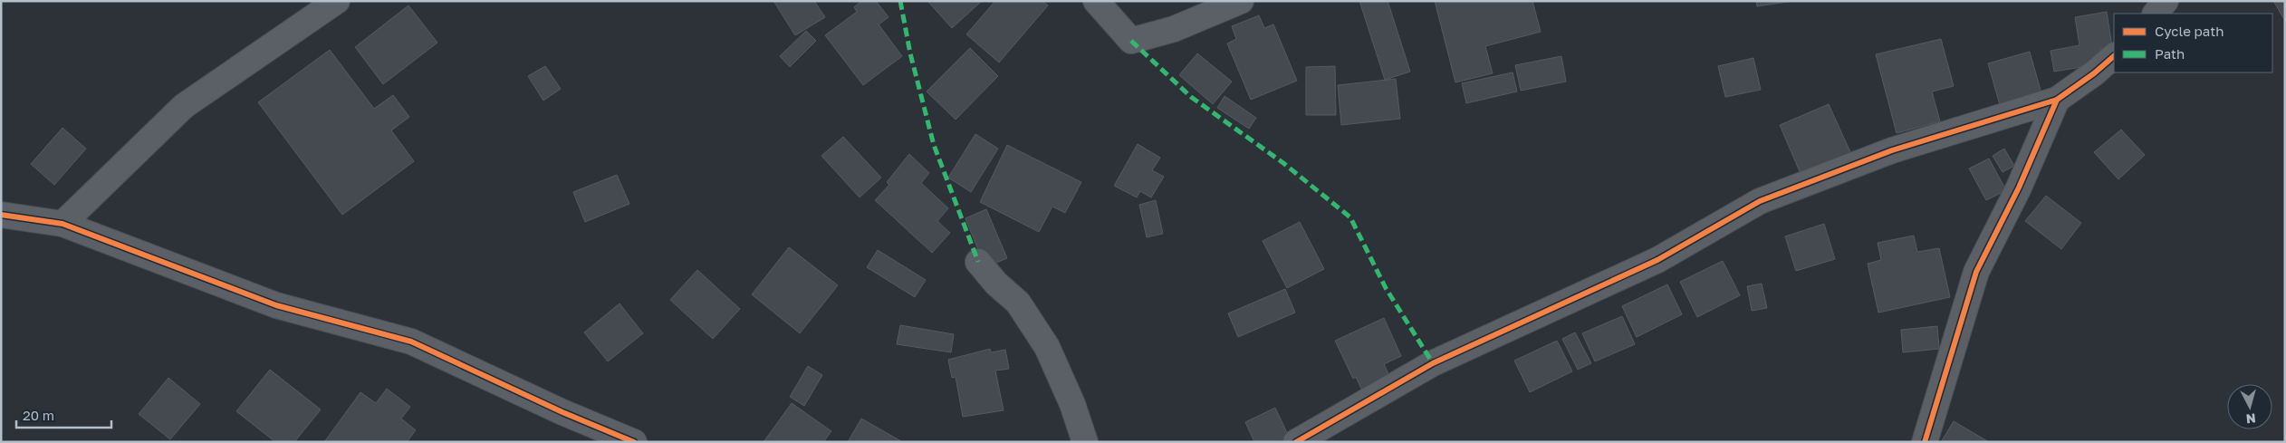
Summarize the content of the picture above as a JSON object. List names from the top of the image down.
{
  "legend": ["Cycle path", "Path"],
  "scale_bar": "20 m",
  "north": "bottom"
}
